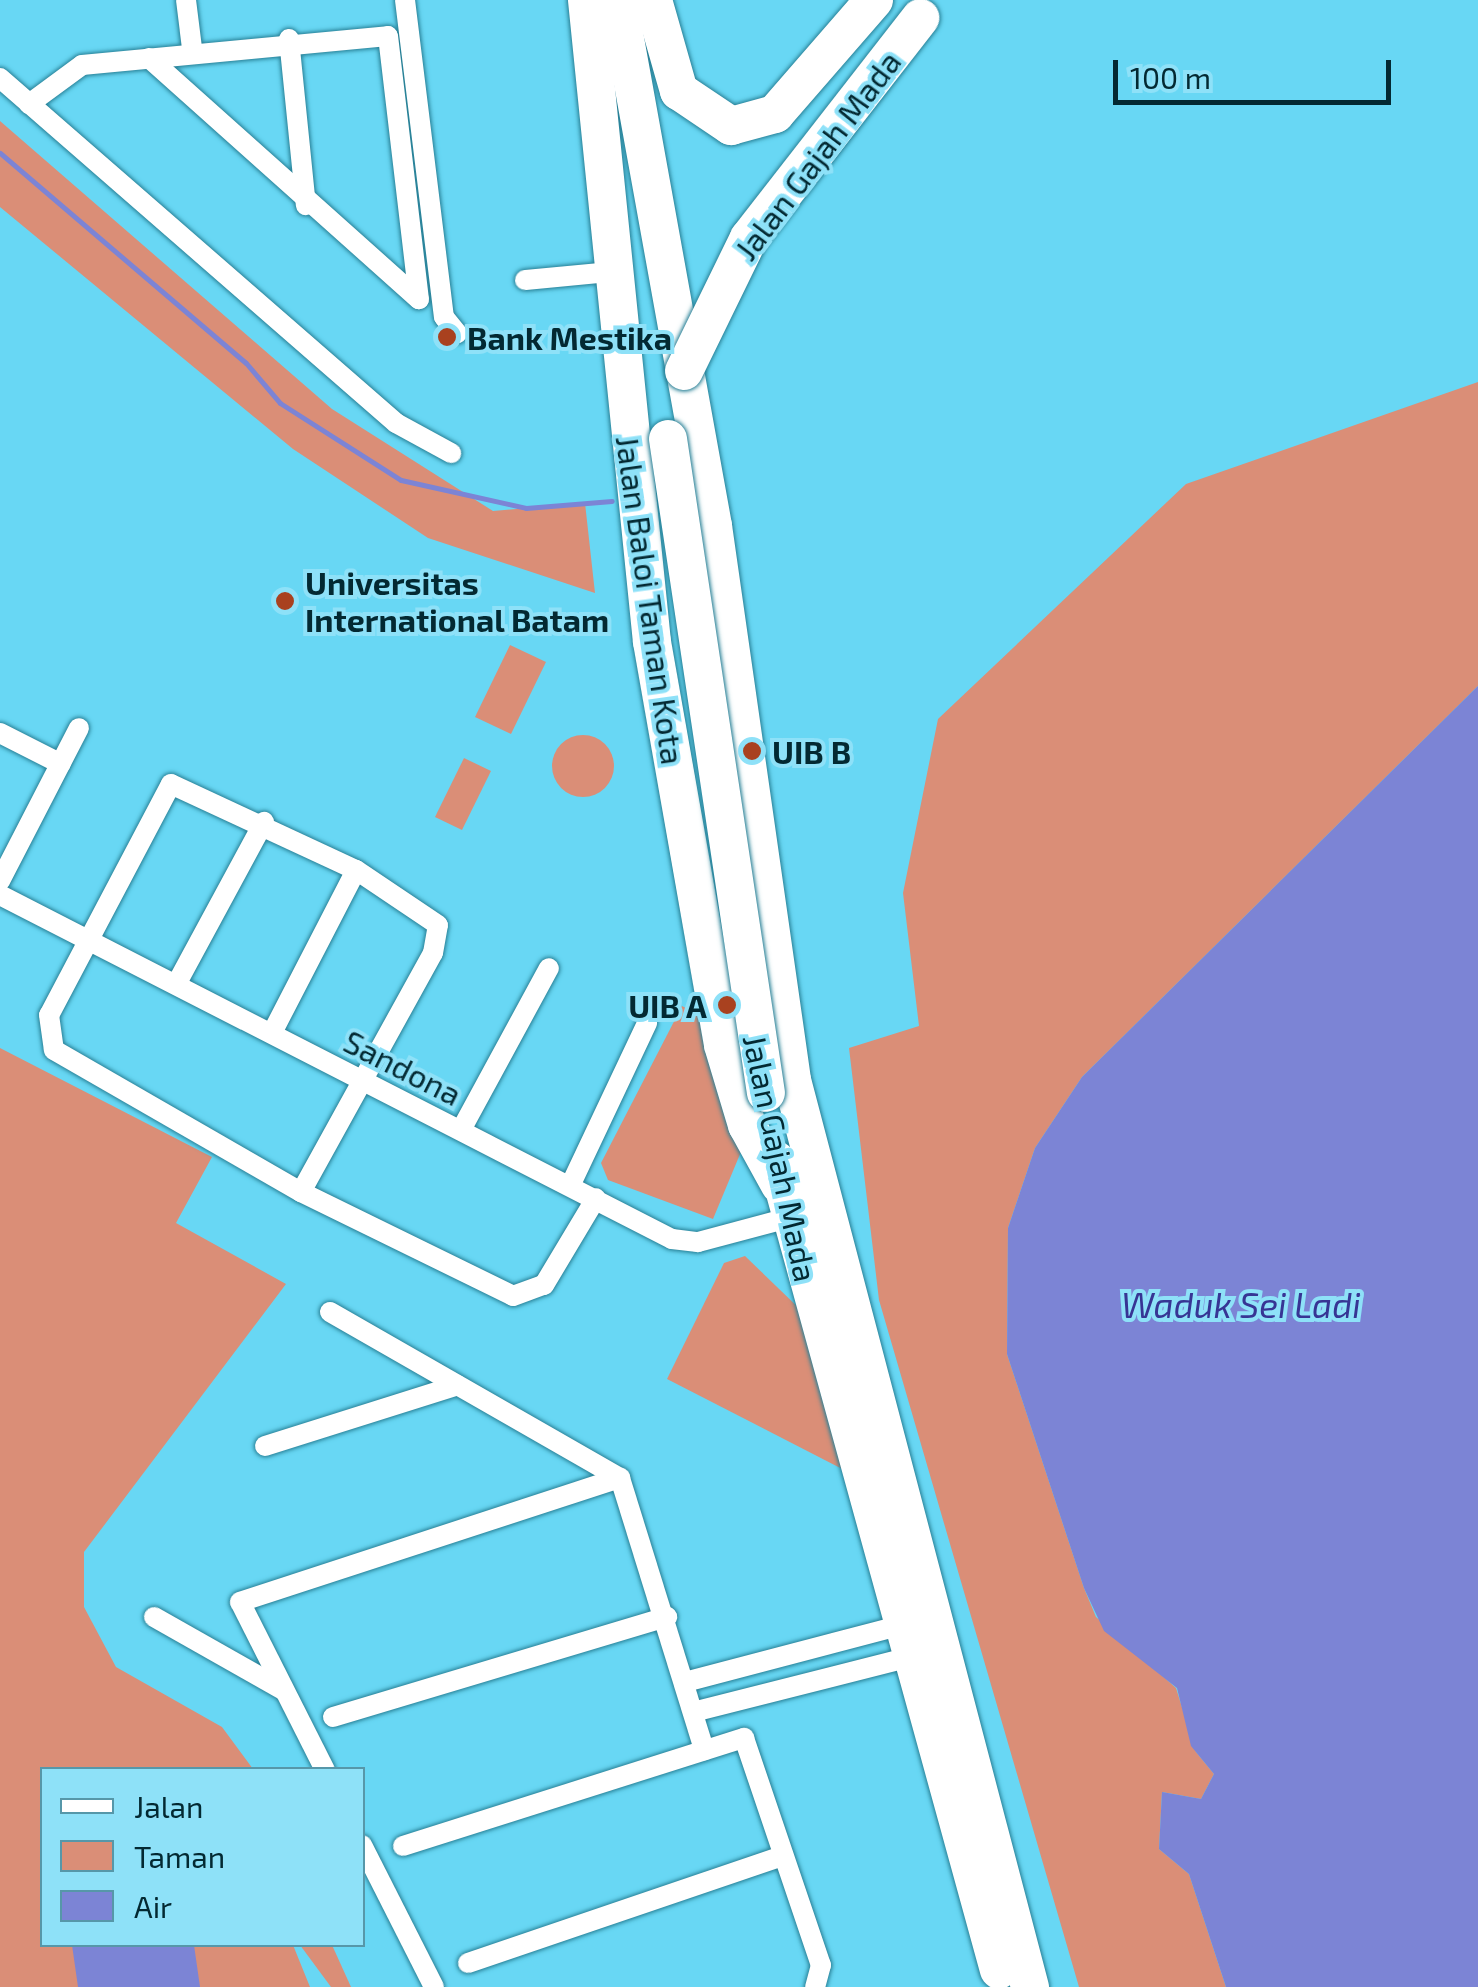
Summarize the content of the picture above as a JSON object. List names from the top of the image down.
{
  "streets": {
    "highway": ["Jalan Gajah Mada", "Jalan Baloi Taman Kota"],
    "street": ["Sandona"]
  },
  "crossings": [
    ["Jalan Gajah Mada", "Jalan Baloi Taman Kota"],
    ["Jalan Gajah Mada", "Sandona"],
    ["Jalan Baloi Taman Kota", "Sandona"]
  ],
  "water": ["Waduk Sei Ladi"],
  "places": [
    "Bank Mestika",
    "Universitas International Batam",
    "UIB B",
    "UIB A"
  ],
  "legend": ["Jalan", "Taman", "Air"],
  "scale_bar": "100 m"
}
